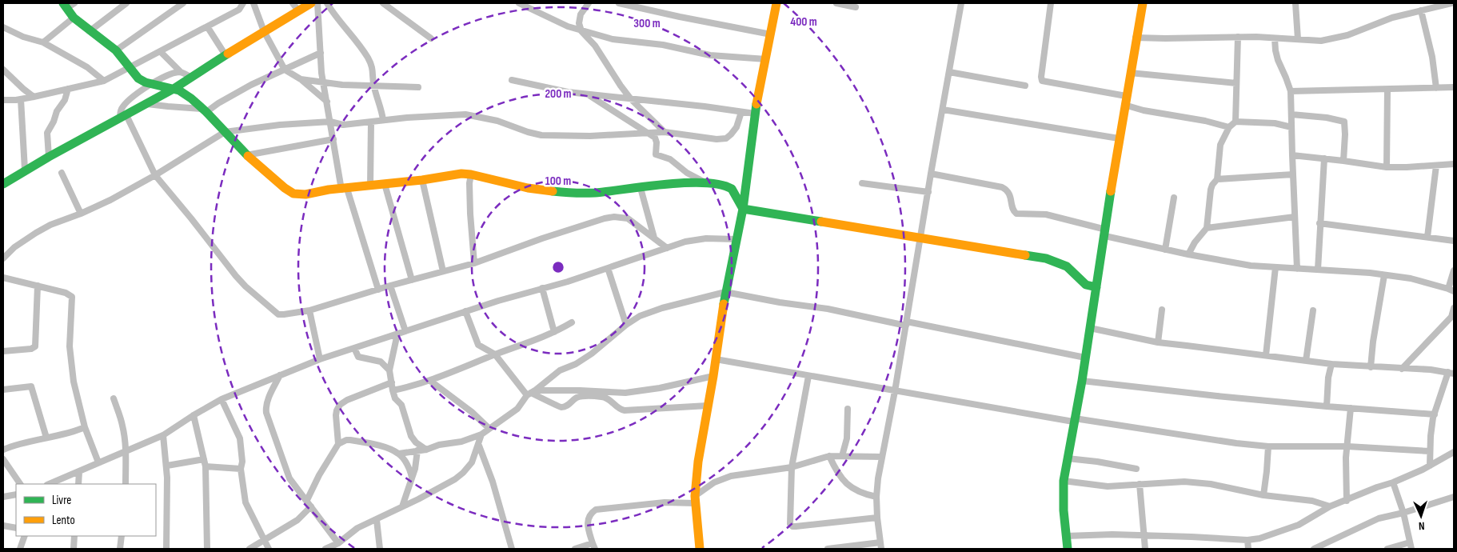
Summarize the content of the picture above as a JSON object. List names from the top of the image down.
{
  "legend": ["Livre", "Lento"],
  "north": "bottom",
  "rings": [
    "400 m",
    "300 m",
    "200 m",
    "100 m"
  ]
}
